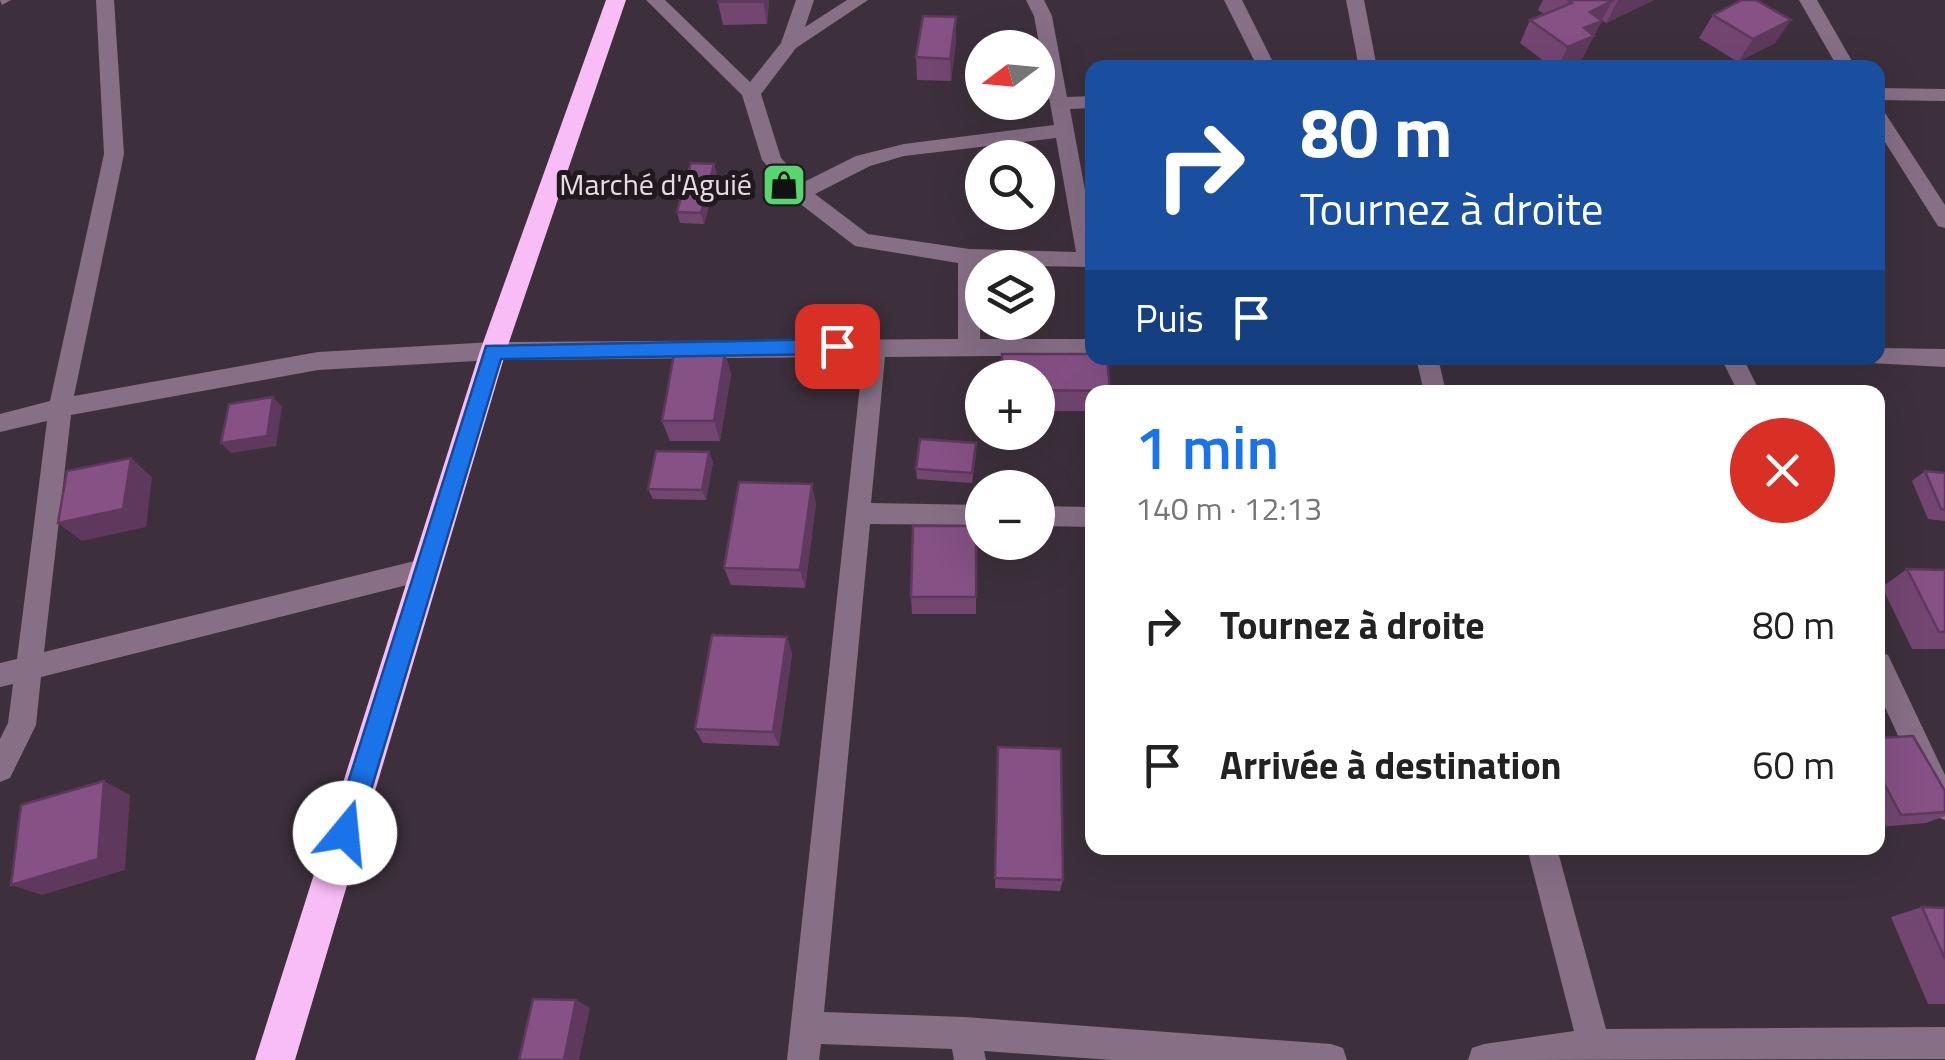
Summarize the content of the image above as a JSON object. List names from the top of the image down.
{
  "places": {
    "shop": ["Marché d'Aguié"]
  },
  "north": "left",
  "page": {
    "map_buttons": ["+", "−"],
    "turn": ["80 m", "Tournez à droite"],
    "then": "Puis",
    "heading": ["1 min", "140 m · 12:13"],
    "list": [
      {
        "name": "Tournez à droite",
        "value": "80 m"
      },
      {
        "name": "Arrivée à destination",
        "value": "60 m"
      }
    ]
  }
}
